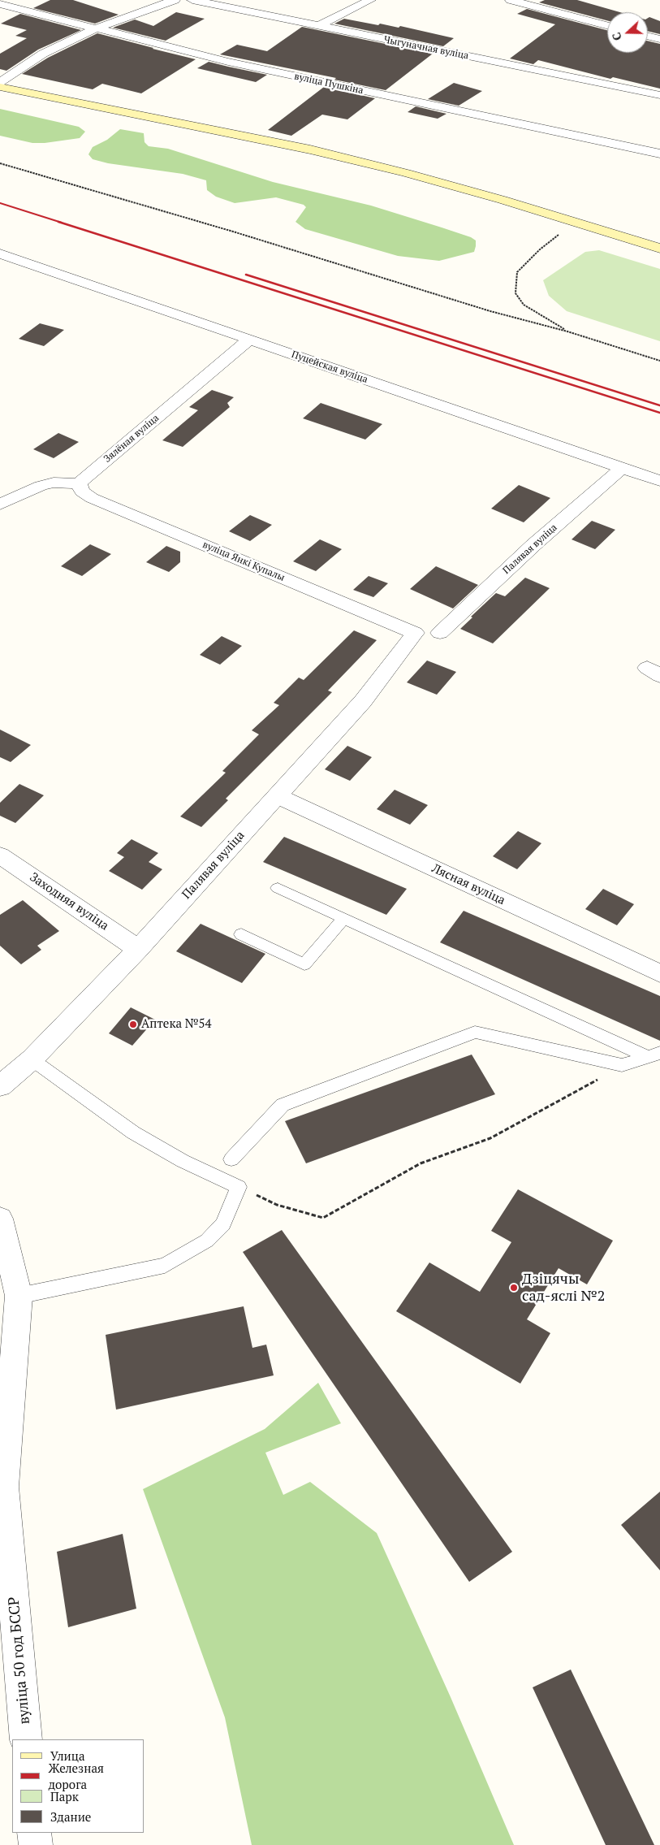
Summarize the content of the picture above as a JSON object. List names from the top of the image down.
{
  "streets": {
    "street": [
      "Чыгуначная вуліца",
      "вуліца Пушкіна",
      "Пуцейская вуліца",
      "Зялёная вуліца",
      "Палявая вуліца",
      "вуліца Янкі Купалы",
      "Лясная вуліца",
      "Заходняя вуліца",
      "вуліца 50 год БССР"
    ]
  },
  "crossings": [
    ["Пуцейская вуліца", "Зялёная вуліца"],
    ["Пуцейская вуліца", "Палявая вуліца"],
    ["Зялёная вуліца", "вуліца Янкі Купалы"],
    ["Палявая вуліца", "вуліца Янкі Купалы"],
    ["Палявая вуліца", "Лясная вуліца"],
    ["Палявая вуліца", "Заходняя вуліца"]
  ],
  "places": ["Аптека №54", "Дзіцячы сад-яслі №2"],
  "legend": [
    "Улица",
    "Железная дорога",
    "Парк",
    "Здание"
  ],
  "north": "left"
}
